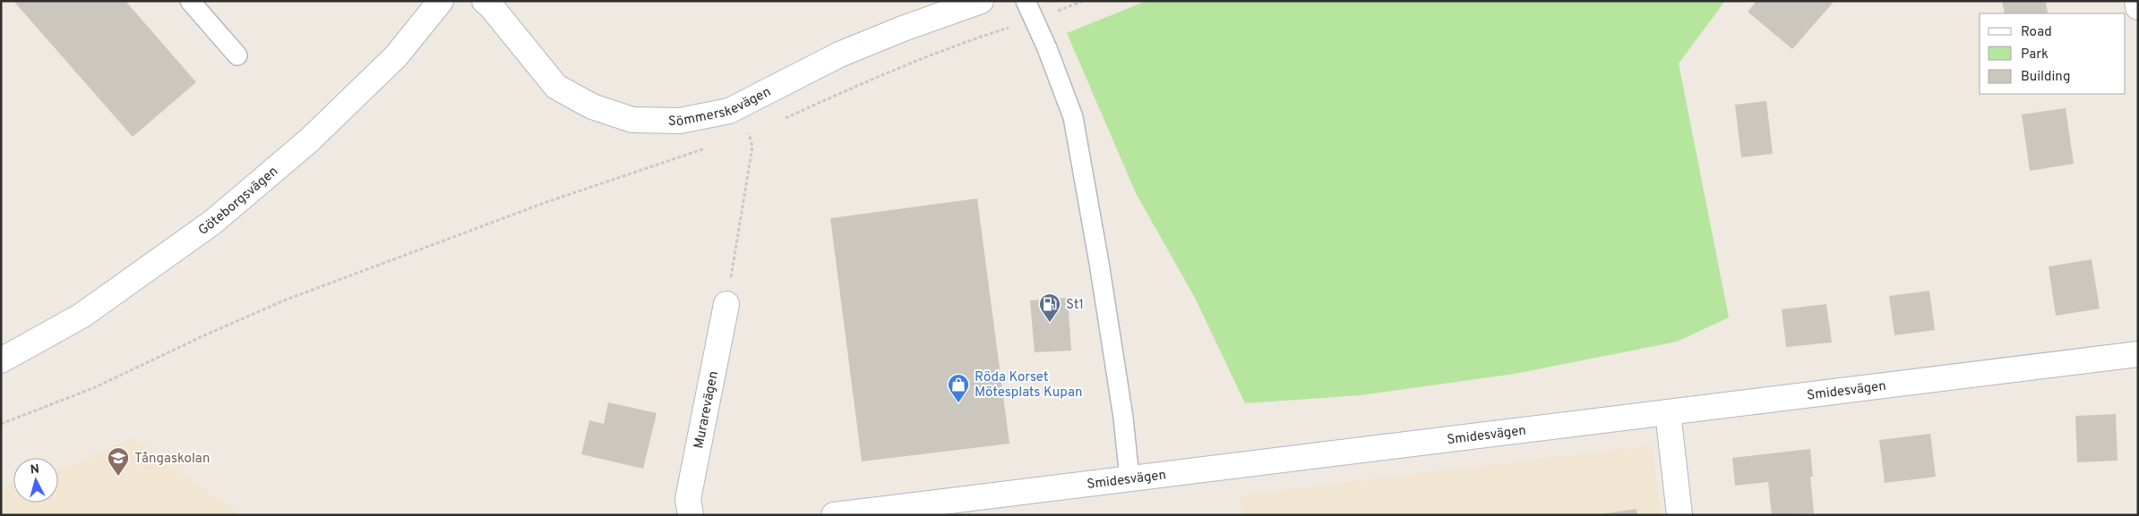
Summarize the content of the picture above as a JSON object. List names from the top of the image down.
{
  "streets": {
    "street": [
      "Sömmerskevägen",
      "Göteborgsvägen",
      "Smidesvägen",
      "Murarevägen"
    ]
  },
  "places": {
    "fuel station": ["St1"],
    "shop": ["Röda Korset Mötesplats Kupan"],
    "school or university": ["Tångaskolan"]
  },
  "legend": ["Road", "Park", "Building"],
  "north": "top"
}
